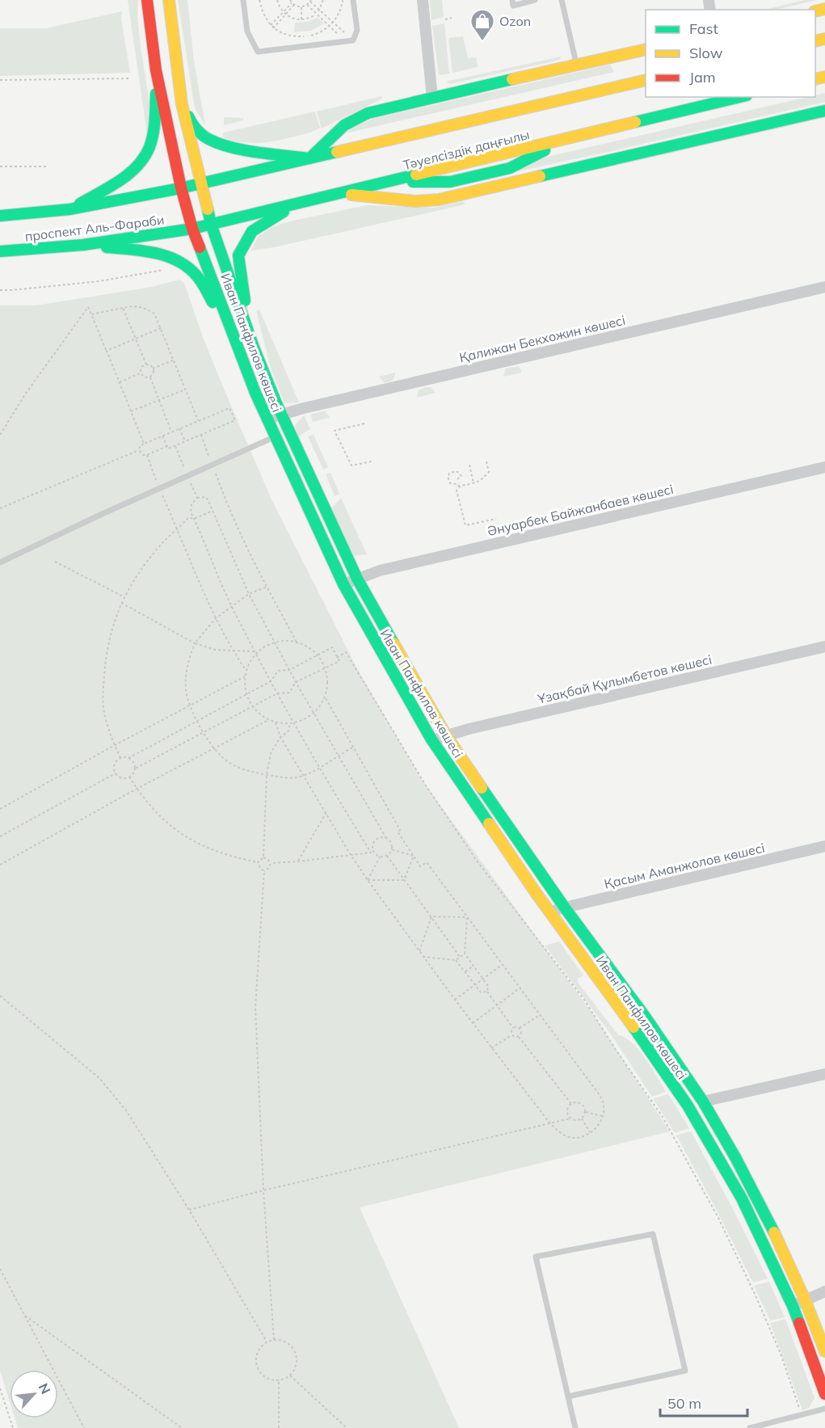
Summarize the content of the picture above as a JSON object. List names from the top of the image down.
{
  "streets": {
    "main road": ["Тәуелсіздік даңғылы", "проспект Аль-Фараби", "Иван Панфилов көшесі"],
    "street": [
      "Қалижан Бекхожин көшесі",
      "Әнуарбек Байжанбаев көшесі",
      "Ұзақбай Құлымбетов көшесі",
      "Қасым Аманжолов көшесі"
    ]
  },
  "crossings": [
    ["Тәуелсіздік даңғылы", "проспект Аль-Фараби"],
    ["Тәуелсіздік даңғылы", "Иван Панфилов көшесі"],
    ["проспект Аль-Фараби", "Иван Панфилов көшесі"],
    ["Қалижан Бекхожин көшесі", "Иван Панфилов көшесі"],
    ["Иван Панфилов көшесі", "Әнуарбек Байжанбаев көшесі"],
    ["Иван Панфилов көшесі", "Ұзақбай Құлымбетов көшесі"],
    ["Иван Панфилов көшесі", "Қасым Аманжолов көшесі"]
  ],
  "places": {
    "shop": ["Ozon"]
  },
  "legend": ["Fast", "Slow", "Jam"],
  "scale_bar": "50 m",
  "north": "top right"
}
